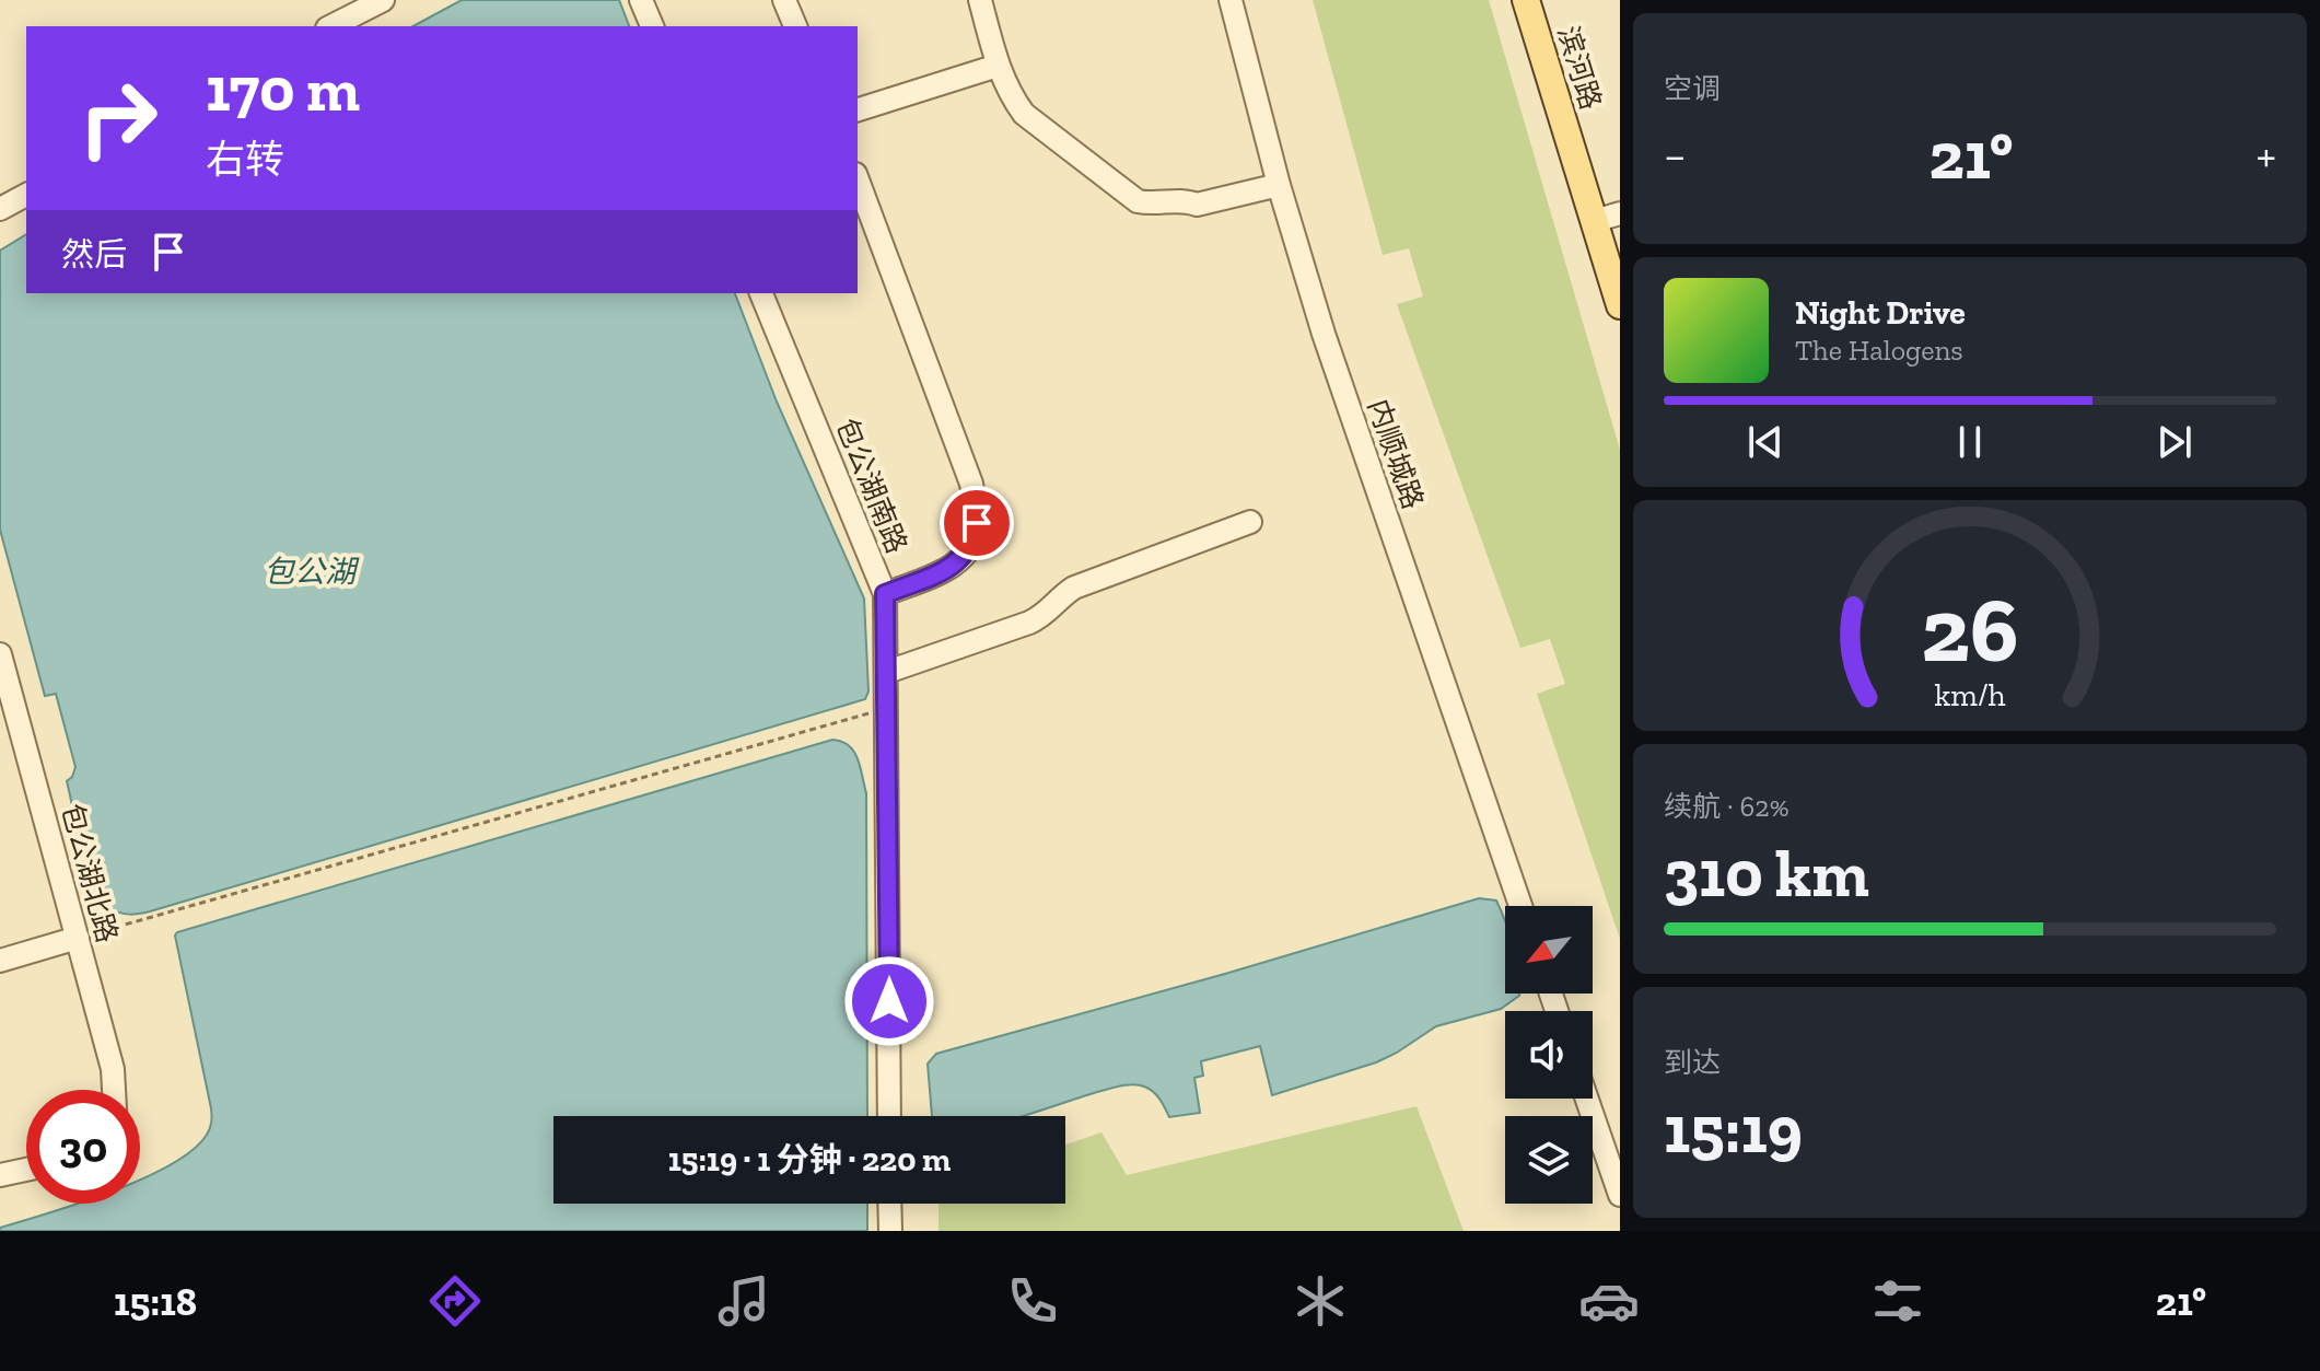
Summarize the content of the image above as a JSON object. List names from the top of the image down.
{
  "streets": {
    "main road": ["滨河路"],
    "street": ["内顺城路", "包公湖南路", "包公湖北路"]
  },
  "water": ["包公湖"],
  "north": "bottom left",
  "page": {
    "tile": [
      "空调",
      ["续航 · 62%", "310 km"],
      ["到达", "15:19"]
    ],
    "turn": ["170 m", "右转"],
    "heat": ["−", "21°", "+"],
    "then": "然后",
    "song": ["Night Drive", "The Halogens"],
    "limit": "30",
    "trip": "15:19 · 1 分钟 · 220 m",
    "tabs": ["15:18", "21°"],
    "gauge": ["26", "km/h"]
  }
}
